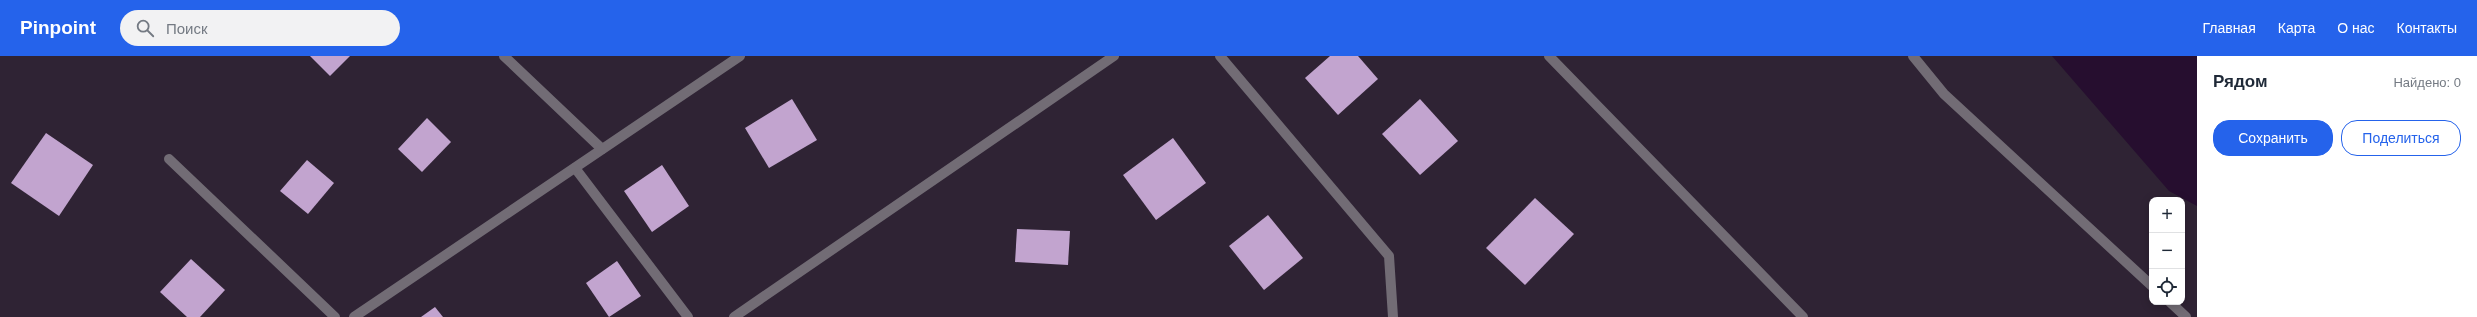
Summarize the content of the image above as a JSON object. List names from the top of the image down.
{
  "page": {
    "header": "Pinpoint",
    "search": "Поиск",
    "nav": [
      "Главная",
      "Карта",
      "О нас",
      "Контакты"
    ],
    "heading": ["Рядом", "Найдено: 0"],
    "buttons": ["Сохранить", "Поделиться"],
    "map_buttons": ["+", "−"]
  }
}
